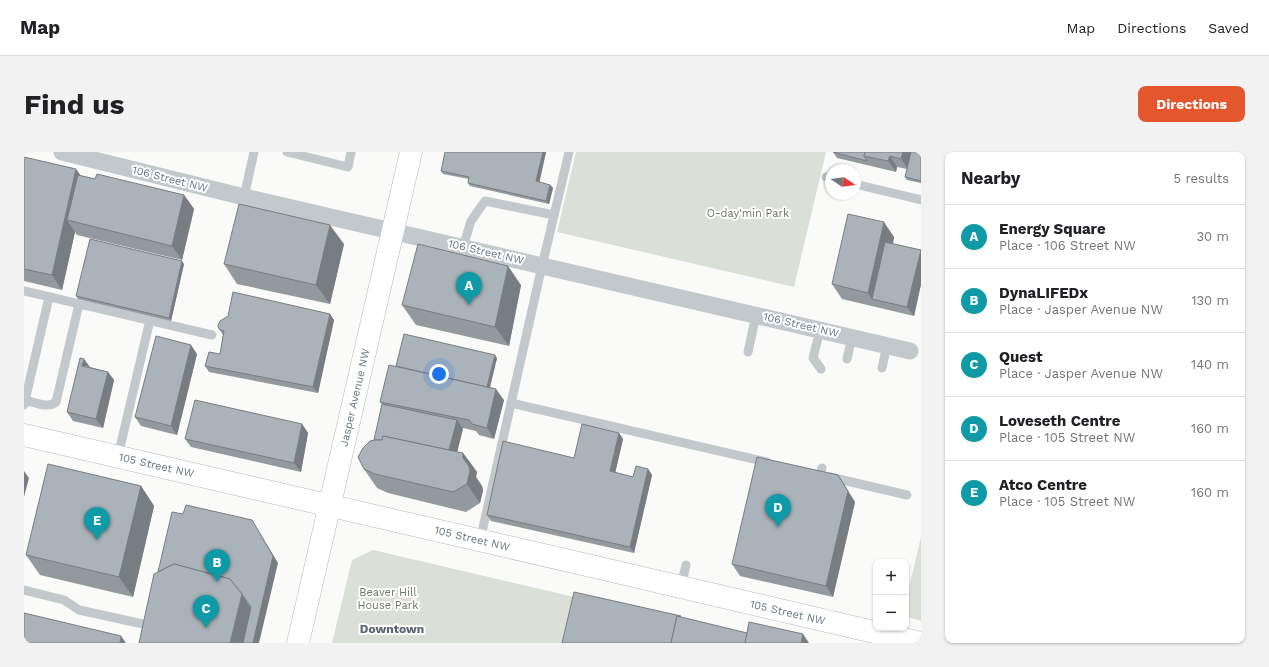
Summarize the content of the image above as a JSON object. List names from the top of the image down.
{
  "streets": {
    "street": ["106 Street NW", "Jasper Avenue NW", "105 Street NW"]
  },
  "crossings": [
    ["106 Street NW", "Jasper Avenue NW"],
    ["Jasper Avenue NW", "105 Street NW"]
  ],
  "districts": ["Downtown"],
  "parks": ["O-day'min Park", "Beaver Hill House Park"],
  "north": "right",
  "page": {
    "header": "Map",
    "nav": ["Map", "Directions", "Saved"],
    "buttons": "Directions",
    "title": "Find us",
    "heading": ["Nearby", "5 results"],
    "list": [
      {
        "mark": "A",
        "name": "Energy Square",
        "note": "Place · 106 Street NW",
        "value": "30 m"
      },
      {
        "mark": "B",
        "name": "DynaLIFEDx",
        "note": "Place · Jasper Avenue NW",
        "value": "130 m"
      },
      {
        "mark": "C",
        "name": "Quest",
        "note": "Place · Jasper Avenue NW",
        "value": "140 m"
      },
      {
        "mark": "D",
        "name": "Loveseth Centre",
        "note": "Place · 105 Street NW",
        "value": "160 m"
      },
      {
        "mark": "E",
        "name": "Atco Centre",
        "note": "Place · 105 Street NW",
        "value": "160 m"
      }
    ],
    "pins": [
      "A",
      "D",
      "E",
      "B",
      "C"
    ],
    "map_buttons": ["+", "−"]
  }
}
